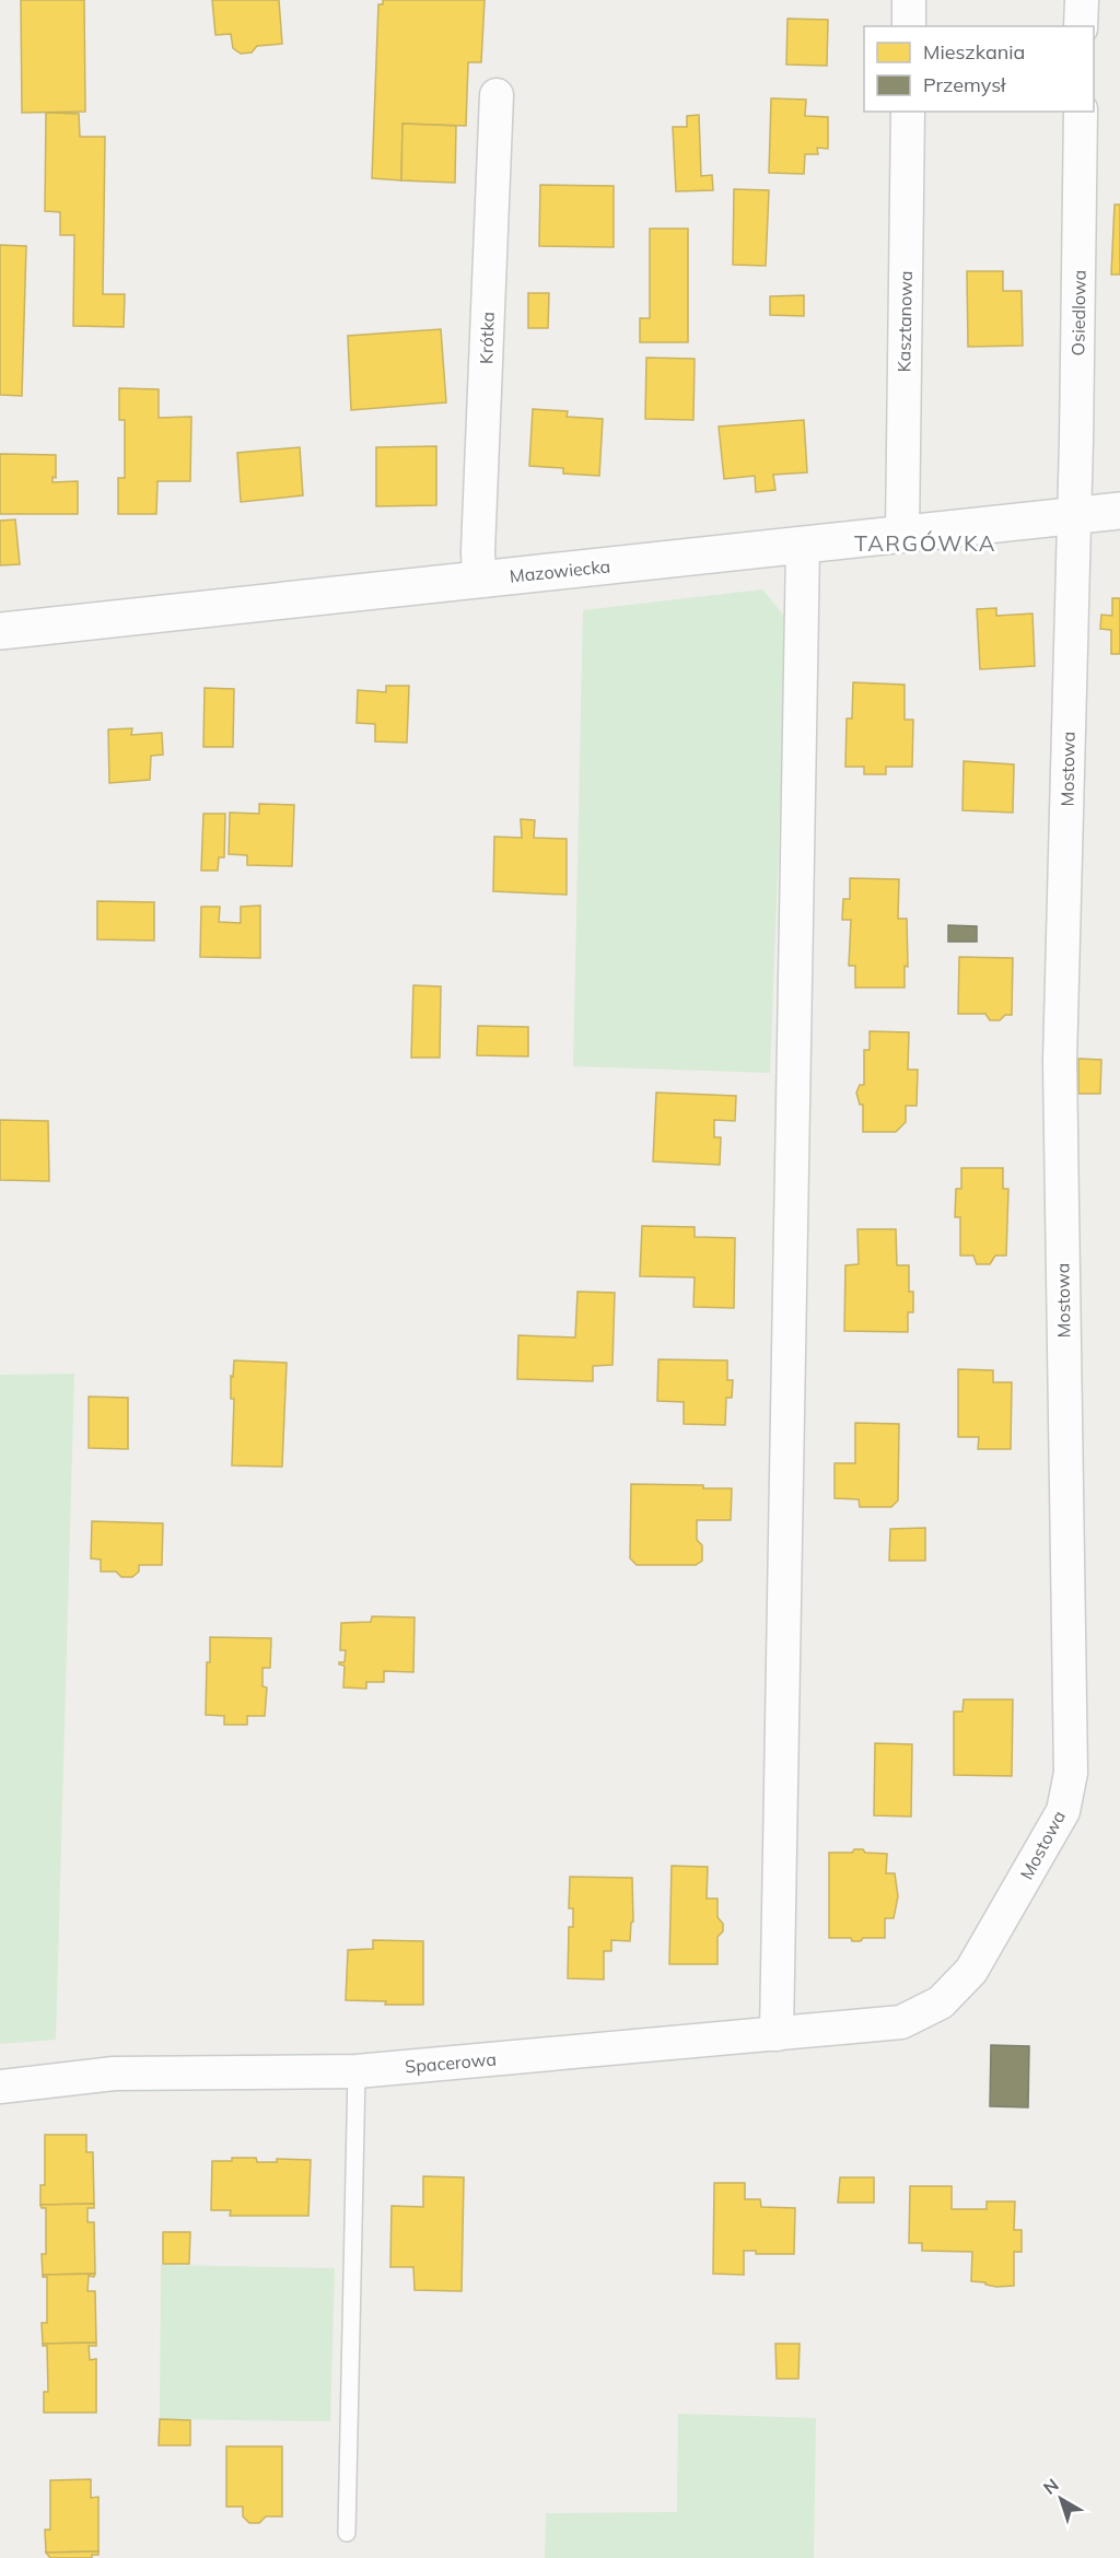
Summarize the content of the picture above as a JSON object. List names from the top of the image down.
{
  "streets": {
    "street": [
      "Osiedlowa",
      "Kasztanowa",
      "Krótka",
      "Mazowiecka",
      "Mostowa",
      "Spacerowa"
    ]
  },
  "crossings": [
    ["Osiedlowa", "Mazowiecka"],
    ["Osiedlowa", "Mostowa"],
    ["Kasztanowa", "Mazowiecka"],
    ["Krótka", "Mazowiecka"],
    ["Mazowiecka", "Mostowa"],
    ["Mostowa", "Spacerowa"]
  ],
  "districts": ["TARGÓWKA"],
  "legend": ["Mieszkania", "Przemysł"],
  "north": "top left"
}
